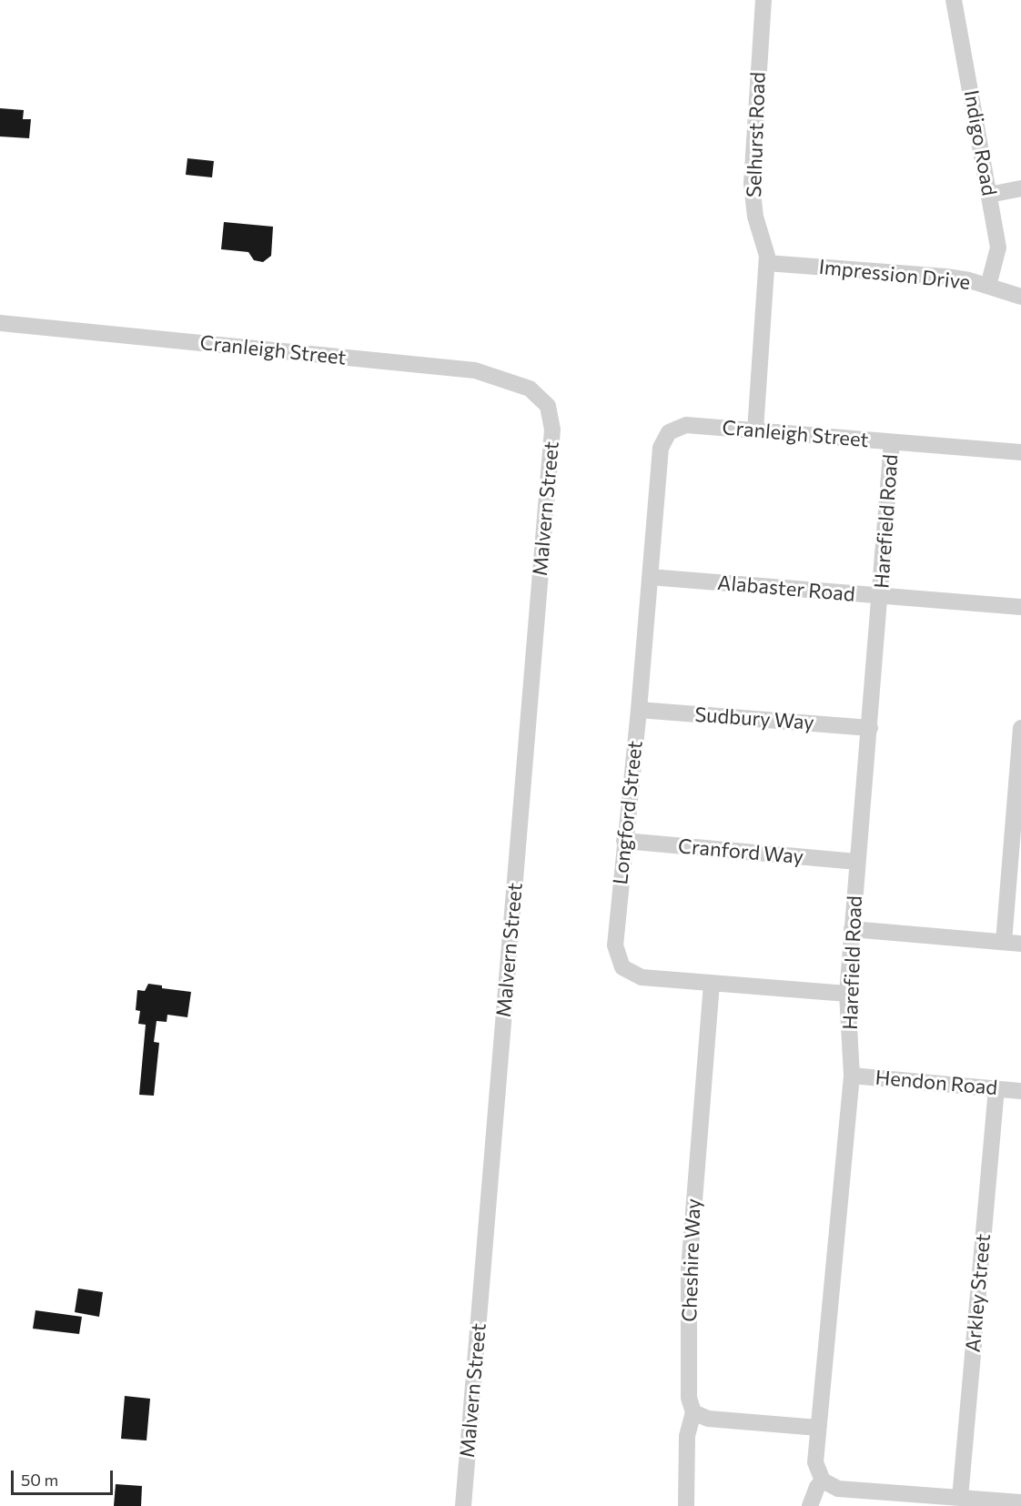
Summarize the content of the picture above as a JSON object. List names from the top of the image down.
{
  "streets": {
    "street": [
      "Selhurst Road",
      "Indigo Road",
      "Impression Drive",
      "Cranleigh Street",
      "Malvern Street",
      "Harefield Road",
      "Alabaster Road",
      "Sudbury Way",
      "Longford Street",
      "Cranford Way",
      "Hendon Road",
      "Cheshire Way",
      "Arkley Street"
    ]
  },
  "crossings": [
    ["Selhurst Road", "Impression Drive"],
    ["Selhurst Road", "Cranleigh Street"],
    ["Indigo Road", "Impression Drive"],
    ["Cranleigh Street", "Malvern Street"],
    ["Cranleigh Street", "Harefield Road"],
    ["Cranleigh Street", "Longford Street"],
    ["Harefield Road", "Alabaster Road"],
    ["Harefield Road", "Sudbury Way"],
    ["Harefield Road", "Longford Street"],
    ["Harefield Road", "Cranford Way"],
    ["Harefield Road", "Hendon Road"],
    ["Alabaster Road", "Longford Street"],
    ["Sudbury Way", "Longford Street"],
    ["Longford Street", "Cranford Way"],
    ["Longford Street", "Cheshire Way"],
    ["Hendon Road", "Arkley Street"]
  ],
  "scale_bar": "50 m"
}
